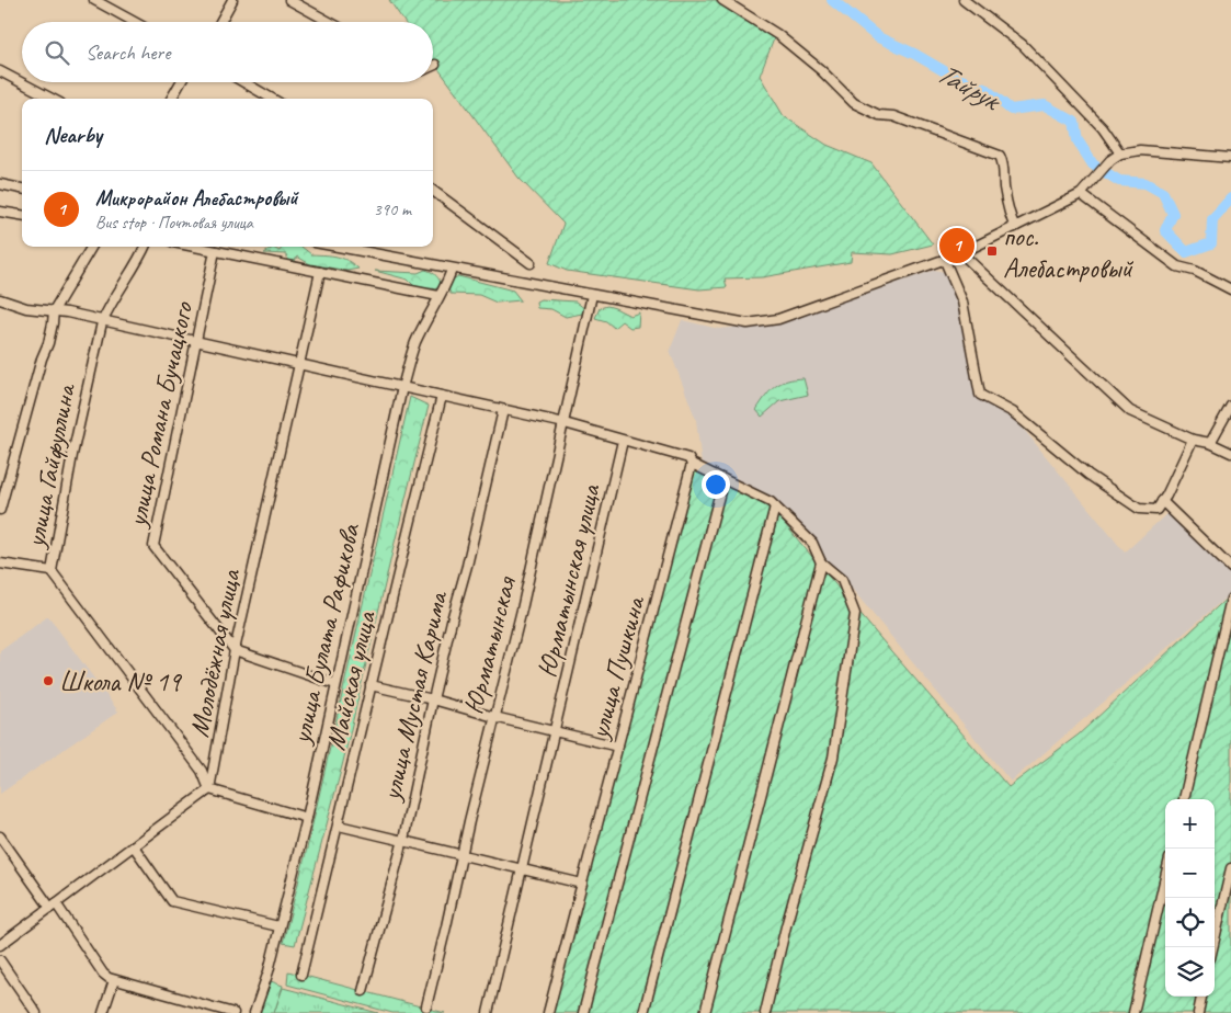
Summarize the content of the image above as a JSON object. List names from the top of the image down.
{
  "streets": {
    "street": [
      "улица Романа Бучацкого",
      "улица Гайфуллина",
      "Юрматынская улица",
      "улица Булата Рафикова",
      "Юрматынская",
      "Молодёжная улица",
      "улица Пушкина",
      "Майская улица",
      "улица Мустая Карима"
    ]
  },
  "crossings": [
    ["улица Романа Бучацкого", "Молодёжная улица"],
    ["улица Гайфуллина", "Молодёжная улица"]
  ],
  "water": ["Тайрук"],
  "places": {
    "transit": ["пос. Алебастровый"],
    "other": ["Школа № 19"]
  },
  "page": {
    "search": "Search here",
    "heading": "Nearby",
    "list": [
      {
        "mark": "1",
        "name": "Микрорайон Алебастровый",
        "note": "Bus stop · Почтовая улица",
        "value": "390 m"
      }
    ],
    "pins": "1",
    "map_buttons": ["+", "−"]
  }
}
